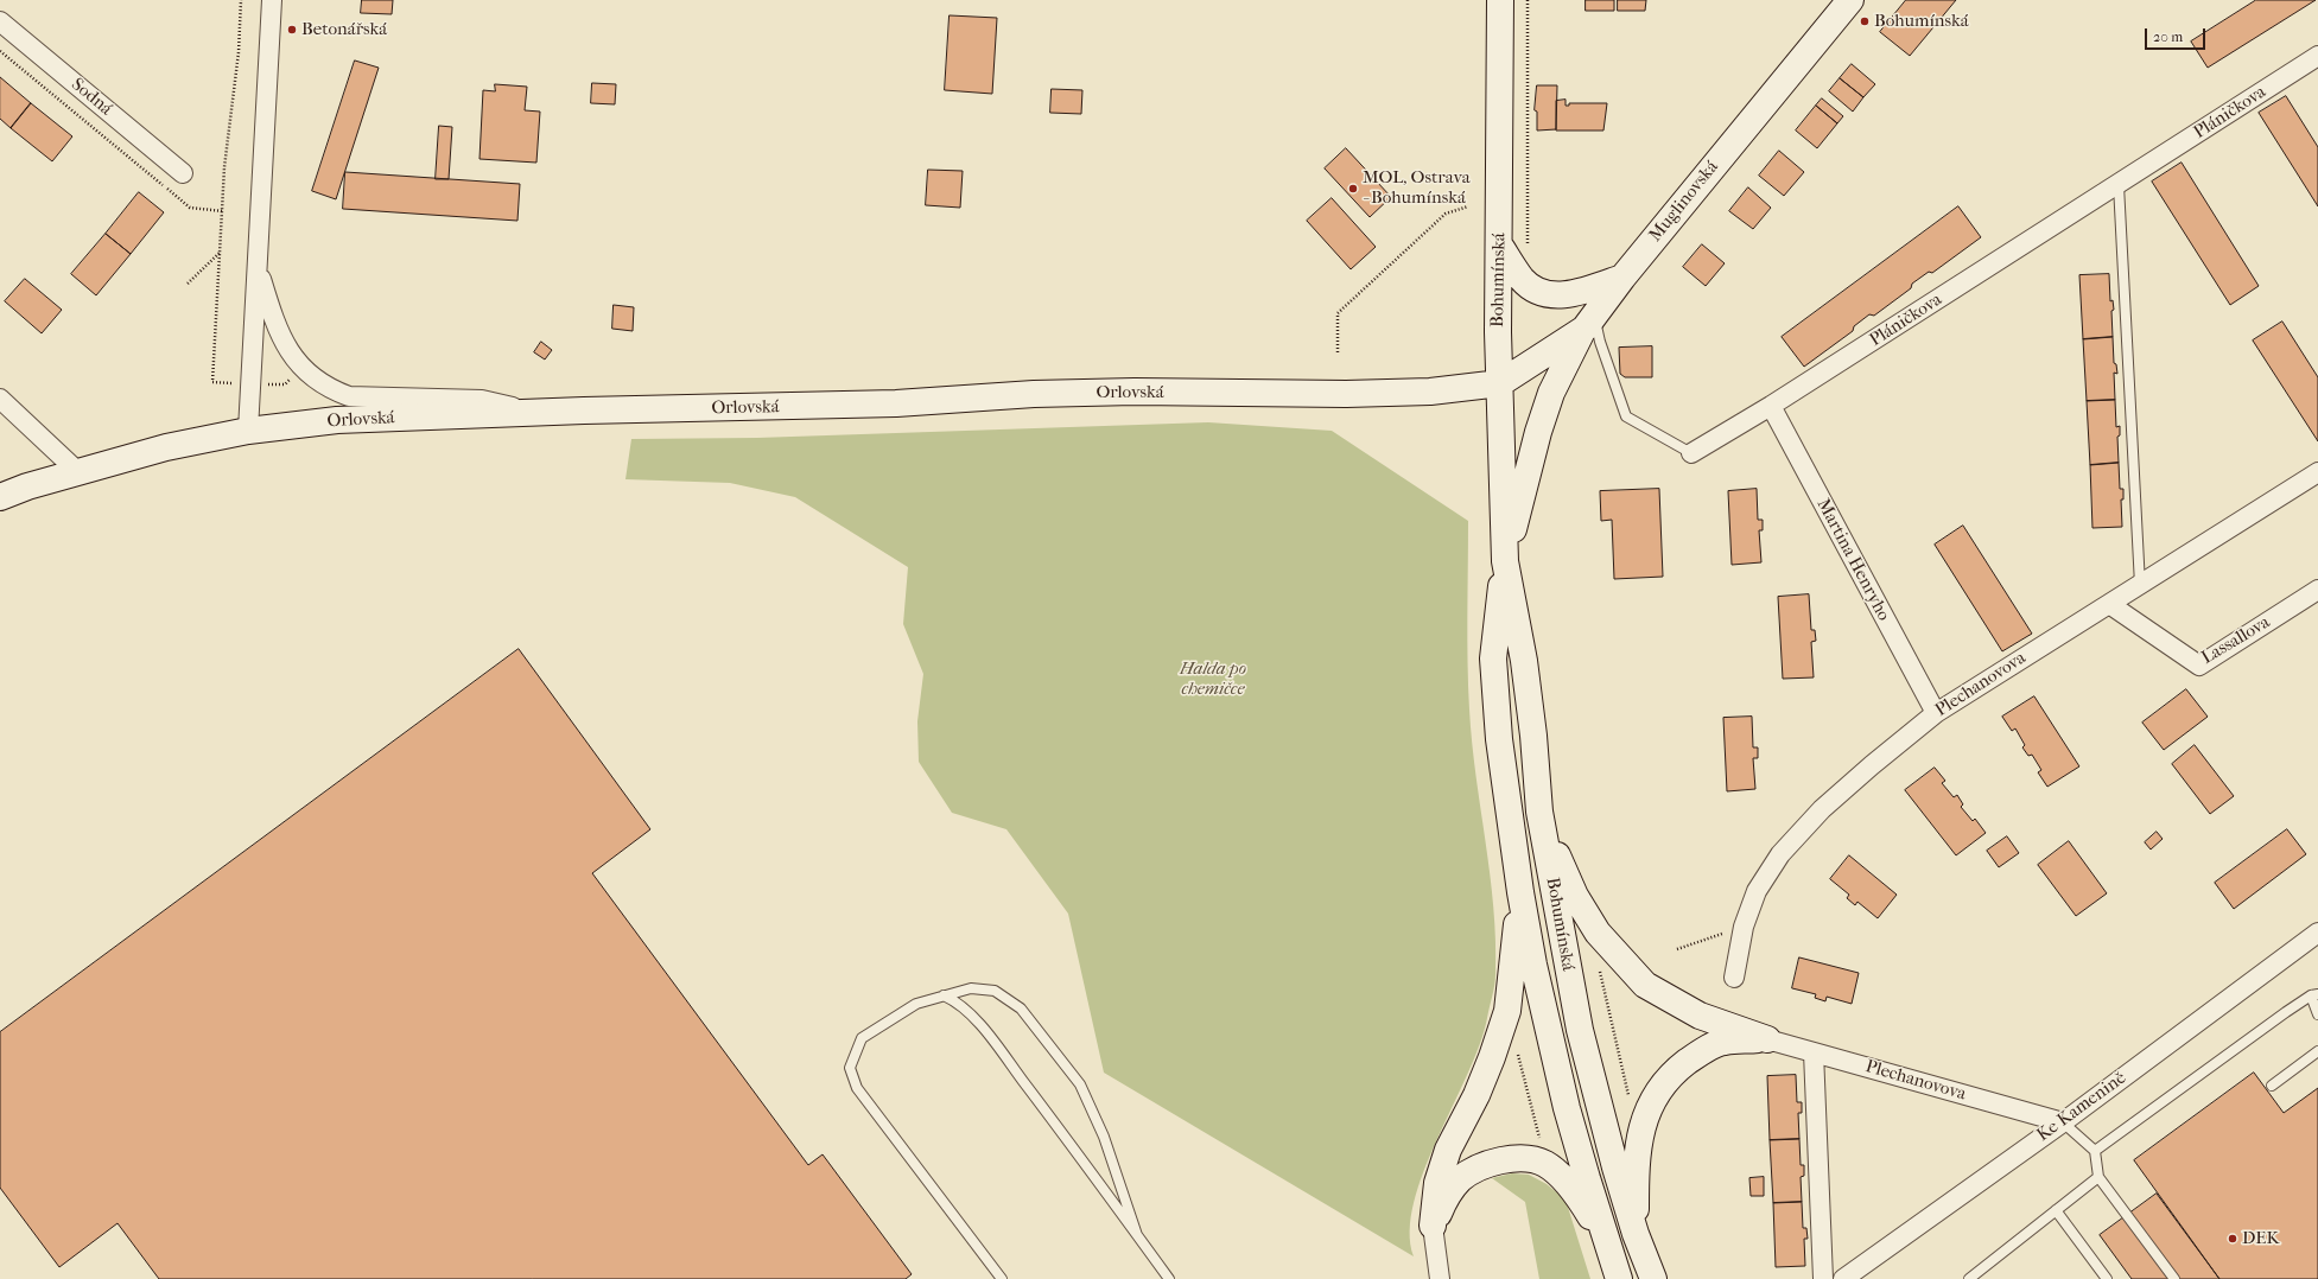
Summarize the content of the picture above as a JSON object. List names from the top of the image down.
{
  "streets": {
    "main road": ["Muglinovská", "Bohumínská", "Orlovská"],
    "street": [
      "Sodná",
      "Pláničkova",
      "Martina Henryho",
      "Lassallova",
      "Plechanovova",
      "Ke Kamenině"
    ]
  },
  "crossings": [
    ["Pláničkova", "Martina Henryho"],
    ["Muglinovská", "Bohumínská"],
    ["Muglinovská", "Orlovská"],
    ["Bohumínská", "Orlovská"],
    ["Martina Henryho", "Plechanovova"],
    ["Lassallova", "Plechanovova"],
    ["Plechanovova", "Ke Kamenině"]
  ],
  "parks": ["Halda po chemičce"],
  "places": [
    "Bohumínská",
    "Betonářská",
    "MOL, Ostrava - Bohumínská",
    "DEK"
  ],
  "scale_bar": "20 m"
}
